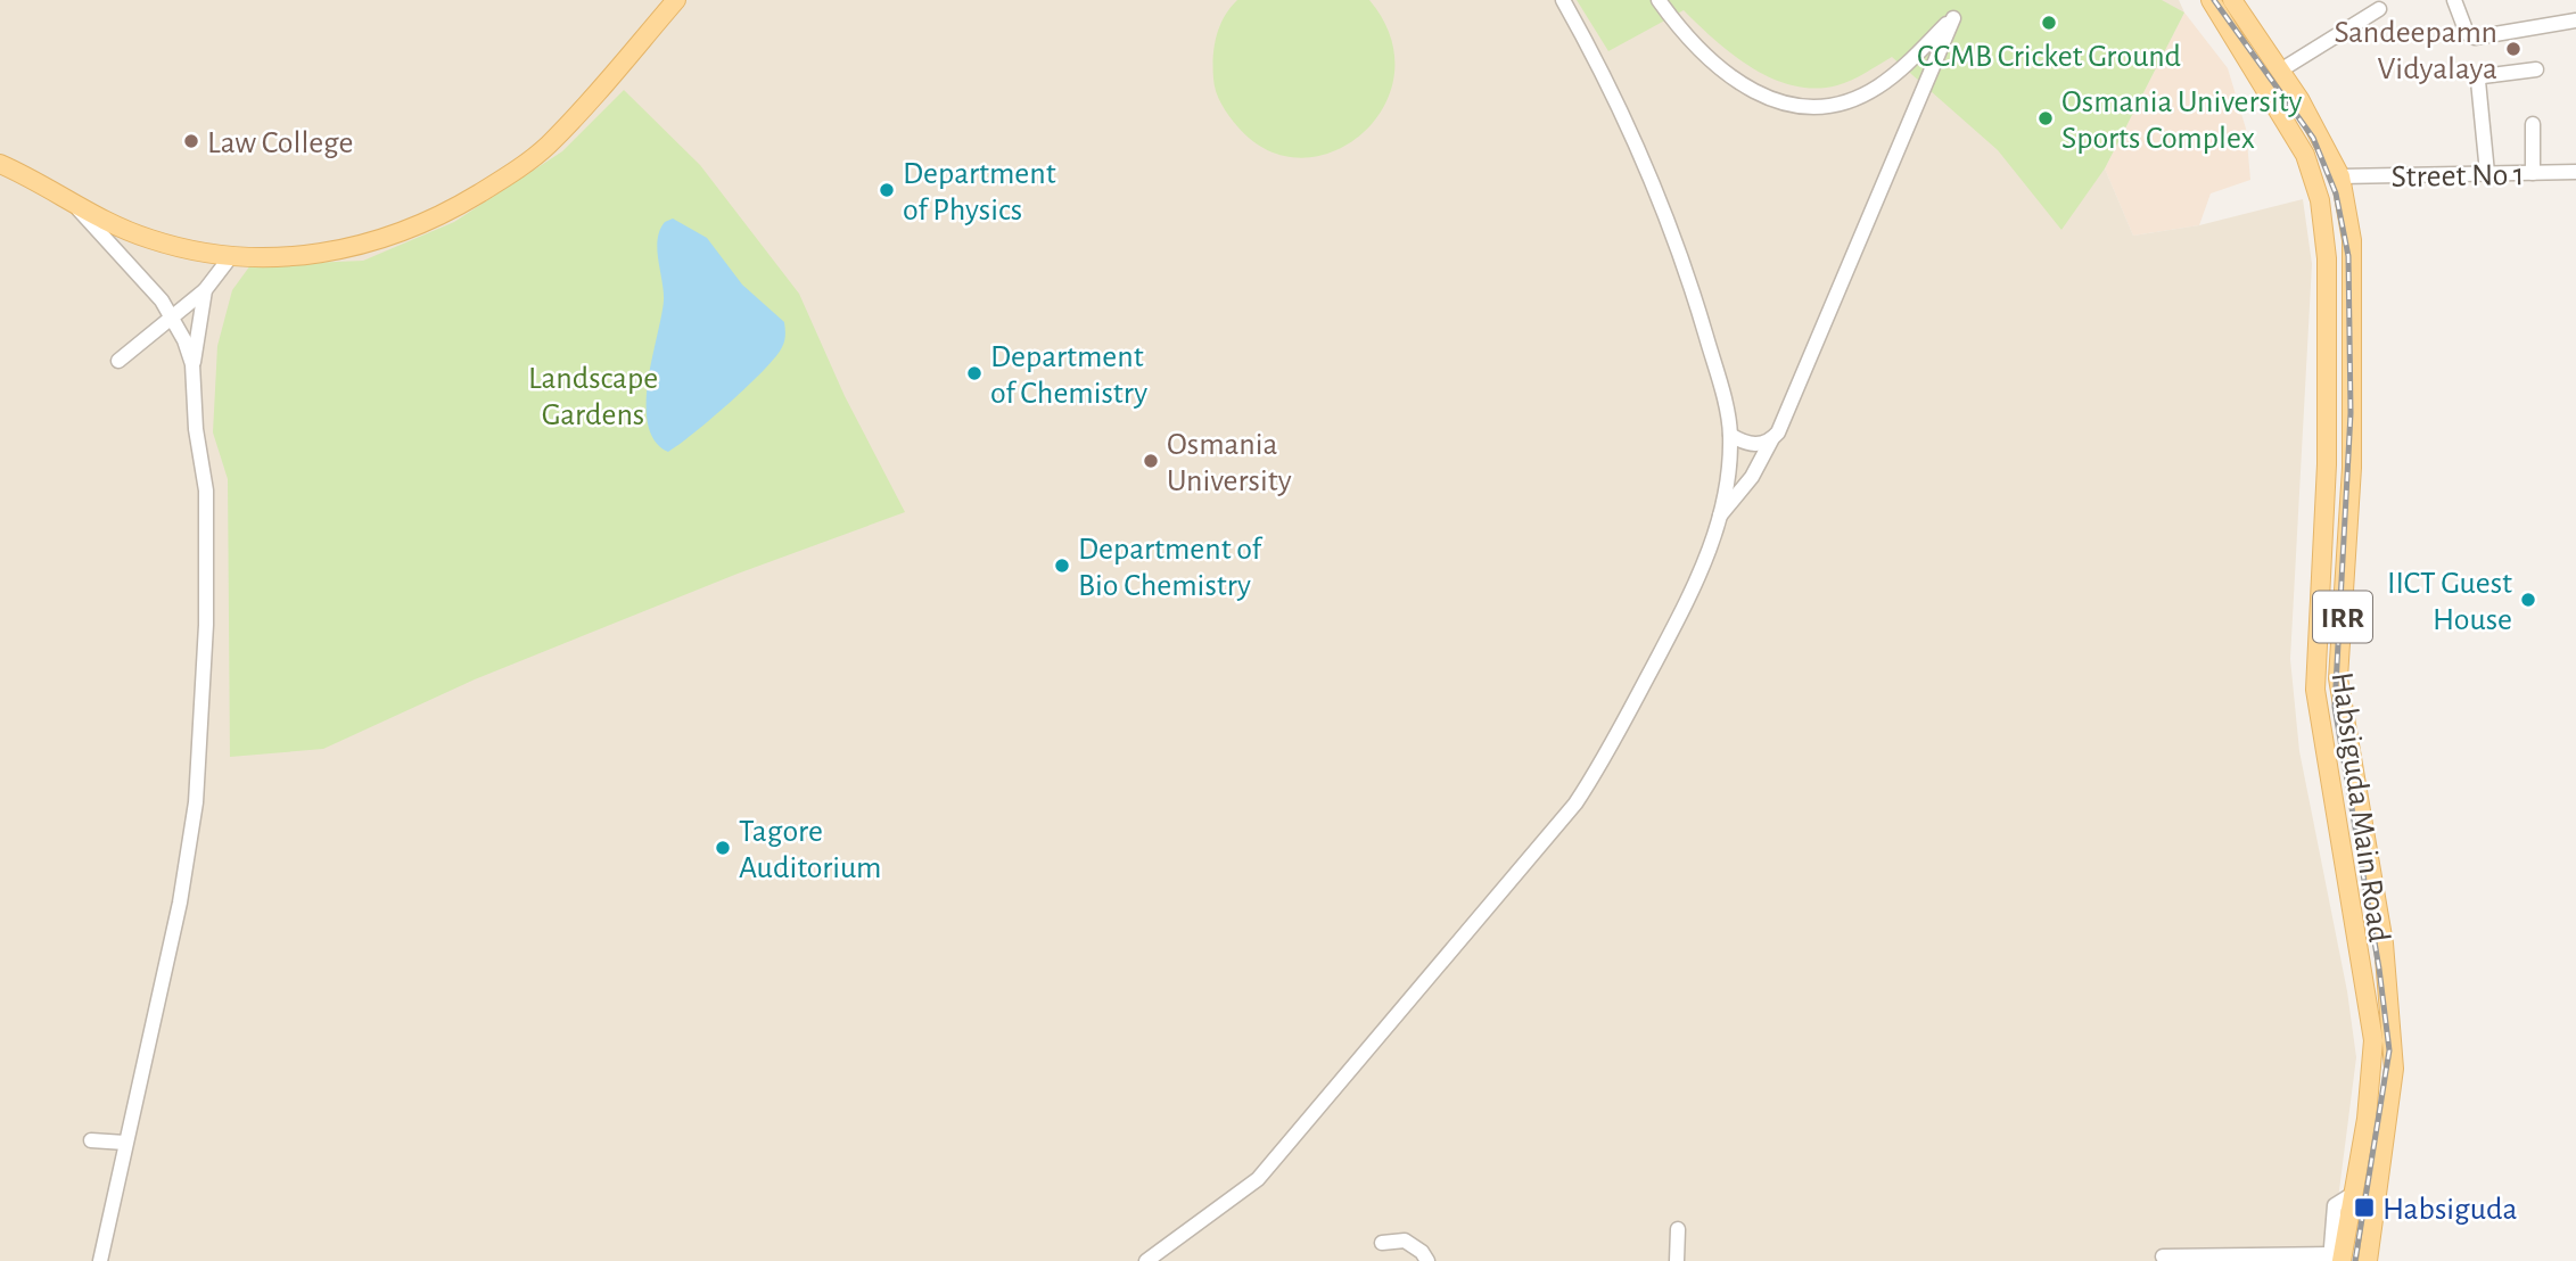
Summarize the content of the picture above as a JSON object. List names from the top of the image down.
{
  "streets": {
    "main road": ["IRR", "Habsiguda Main Road"],
    "street": ["Street No 1"]
  },
  "crossings": [
    ["Street No 1", "Habsiguda Main Road"]
  ],
  "parks": ["Landscape Gardens"],
  "places": {
    "other": [
      "CCMB Cricket Ground",
      "Sandeepamn Vidyalaya",
      "Osmania University Sports Complex",
      "Law College",
      "Department of Physics",
      "Department of Chemistry",
      "Osmania University",
      "Department of Bio Chemistry",
      "IICT Guest House",
      "Tagore Auditorium"
    ],
    "transit": ["Habsiguda"]
  }
}
